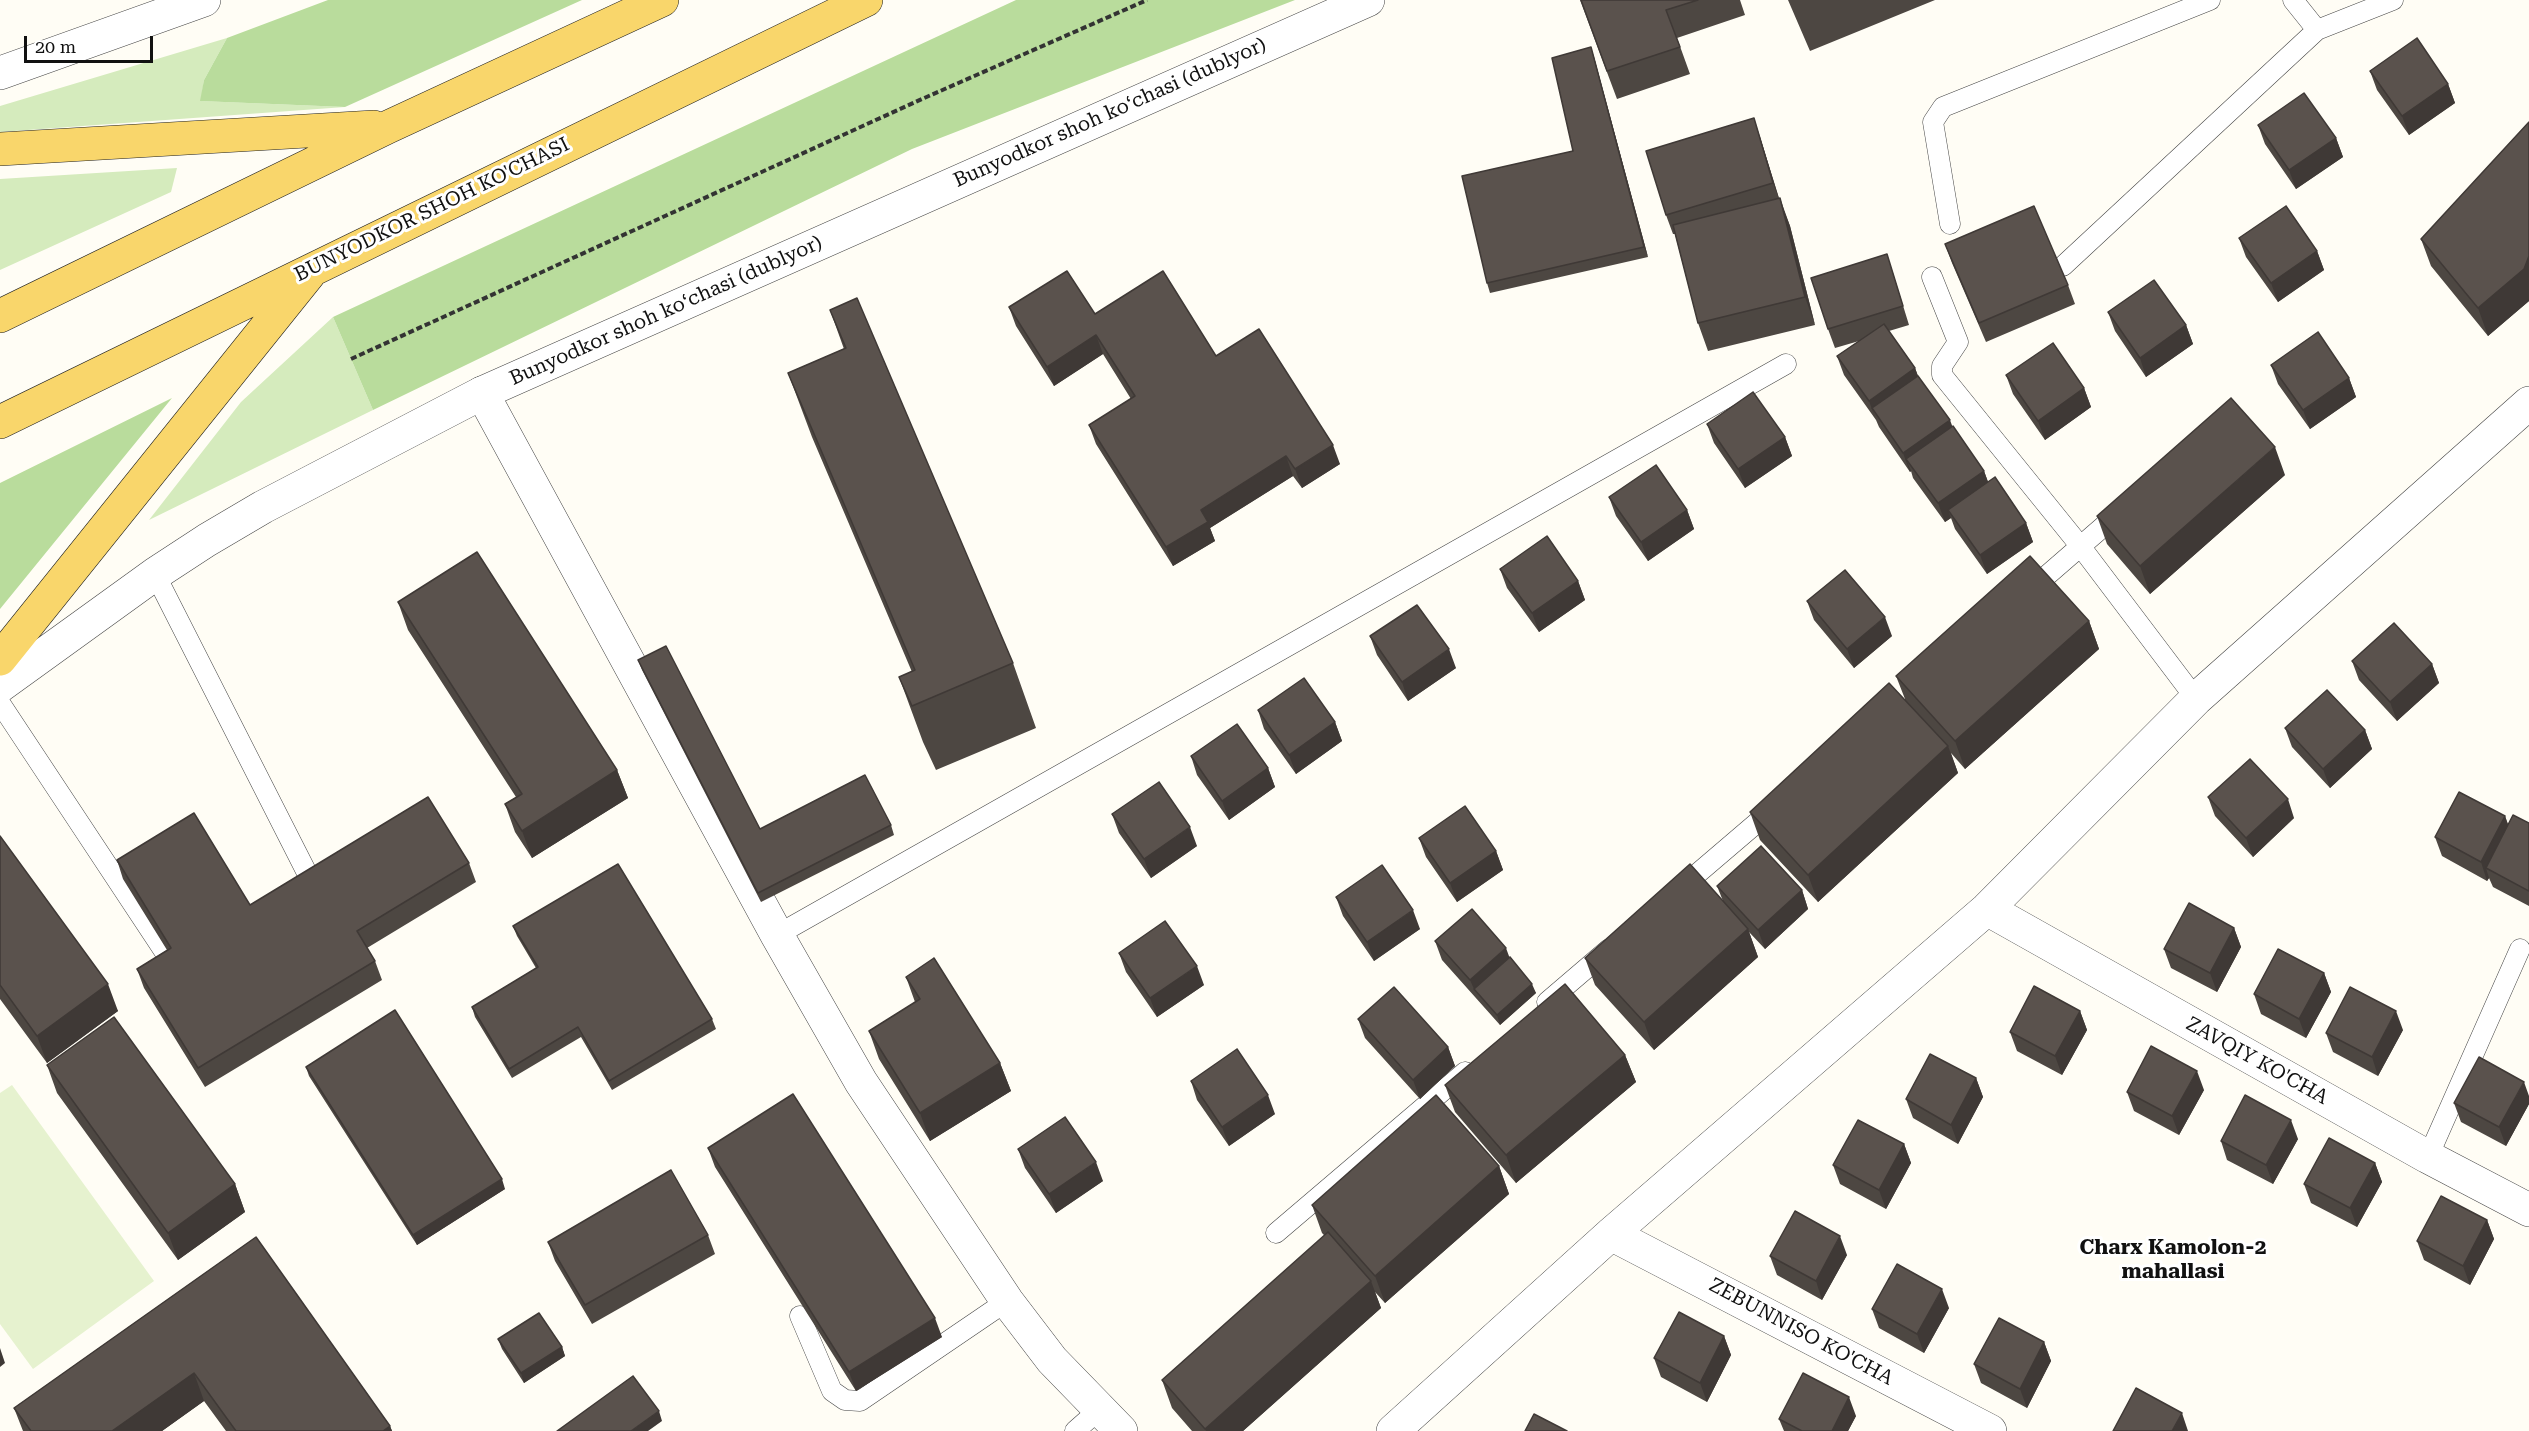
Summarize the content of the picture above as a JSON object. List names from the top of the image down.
{
  "streets": {
    "main road": ["BUNYODKOR SHOH KO'CHASI"],
    "street": ["Bunyodkor shoh koʻchasi (dublyor)", "ZAVQIY KO'CHA", "ZEBUNNISO KO'CHA"]
  },
  "districts": ["Charx Kamolon-2 mahallasi"],
  "scale_bar": "20 m"
}
